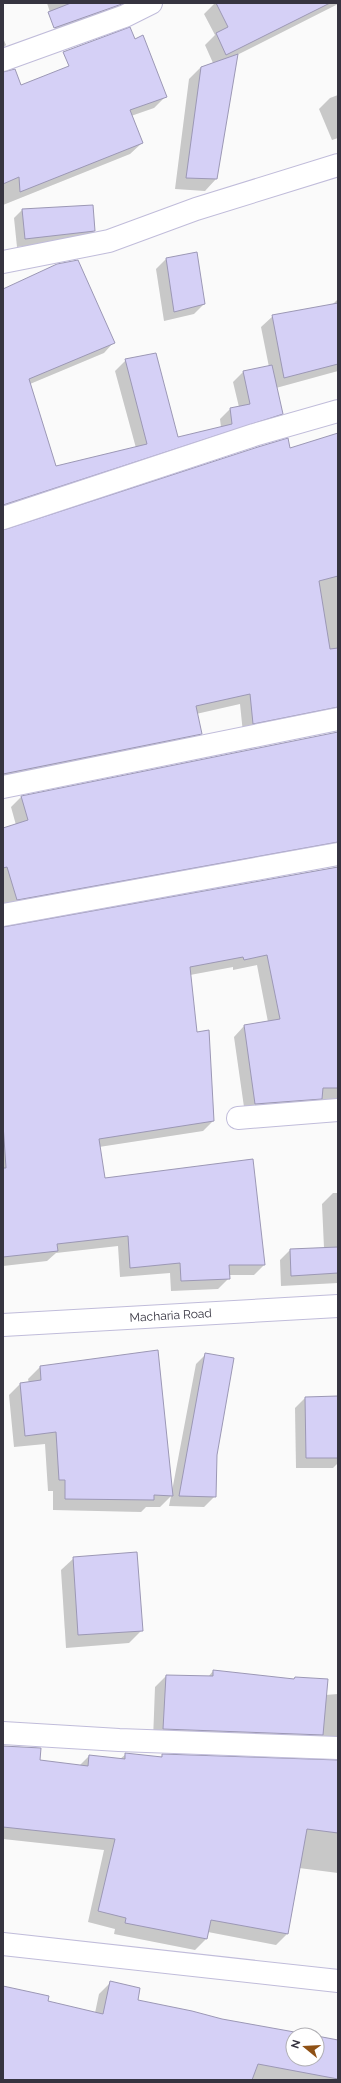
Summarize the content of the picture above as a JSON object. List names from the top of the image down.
{
  "streets": {
    "street": ["Macharia Road"]
  },
  "north": "left"
}
